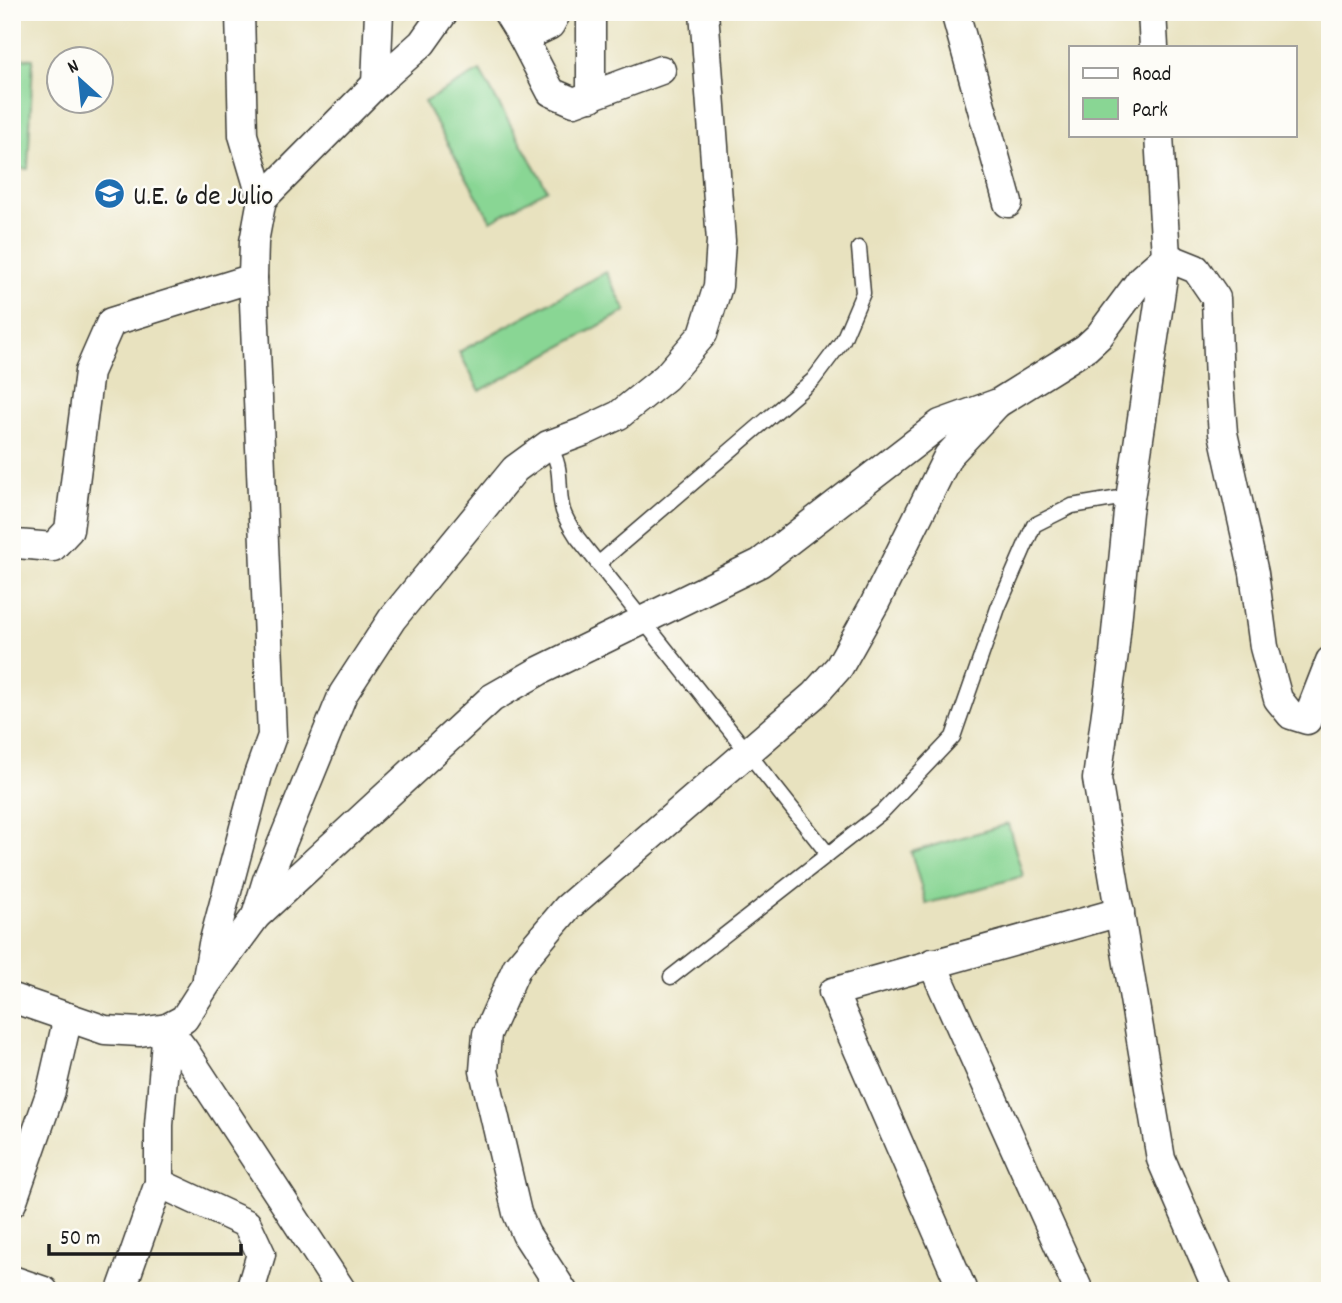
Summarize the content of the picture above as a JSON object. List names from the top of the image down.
{
  "places": {
    "school or university": ["U.E. 6 de Julio"]
  },
  "legend": ["Road", "Park"],
  "scale_bar": "50 m",
  "north": "top left"
}
